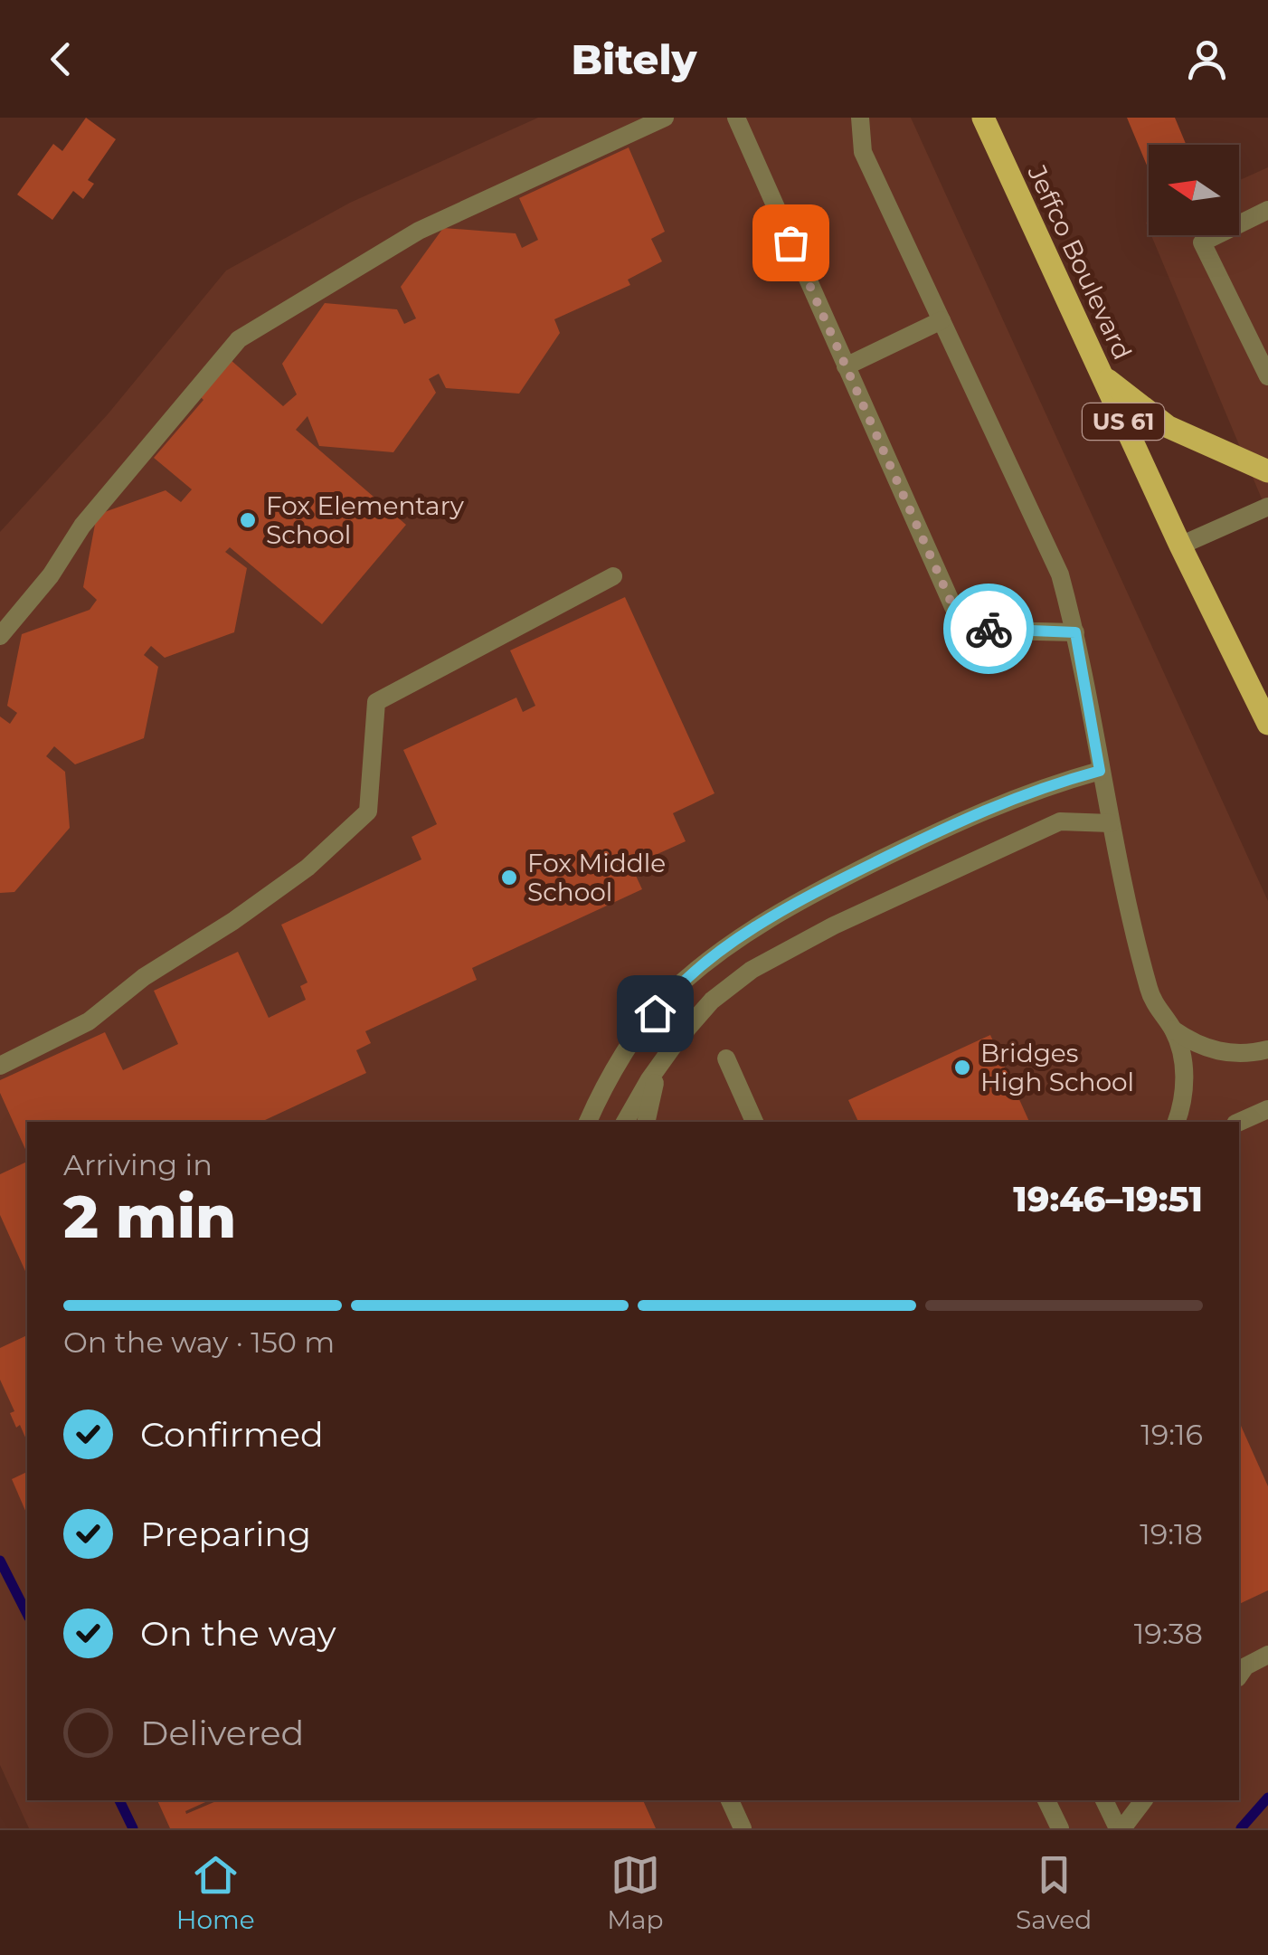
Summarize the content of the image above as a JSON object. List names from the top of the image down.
{
  "streets": {
    "main road": ["Jeffco Boulevard", "US 61"]
  },
  "places": ["Fox Elementary School", "Fox Middle School", "Bridges High School"],
  "north": "left",
  "page": {
    "header": "Bitely",
    "heading": ["2 min", "Arriving in", "19:46–19:51"],
    "bar": "On the way · 150 m",
    "list": [
      ["Confirmed", "19:16"],
      ["Preparing", "19:18"],
      ["On the way", "19:38"],
      "Delivered"
    ],
    "tabs": ["Home", "Map", "Saved"]
  }
}
